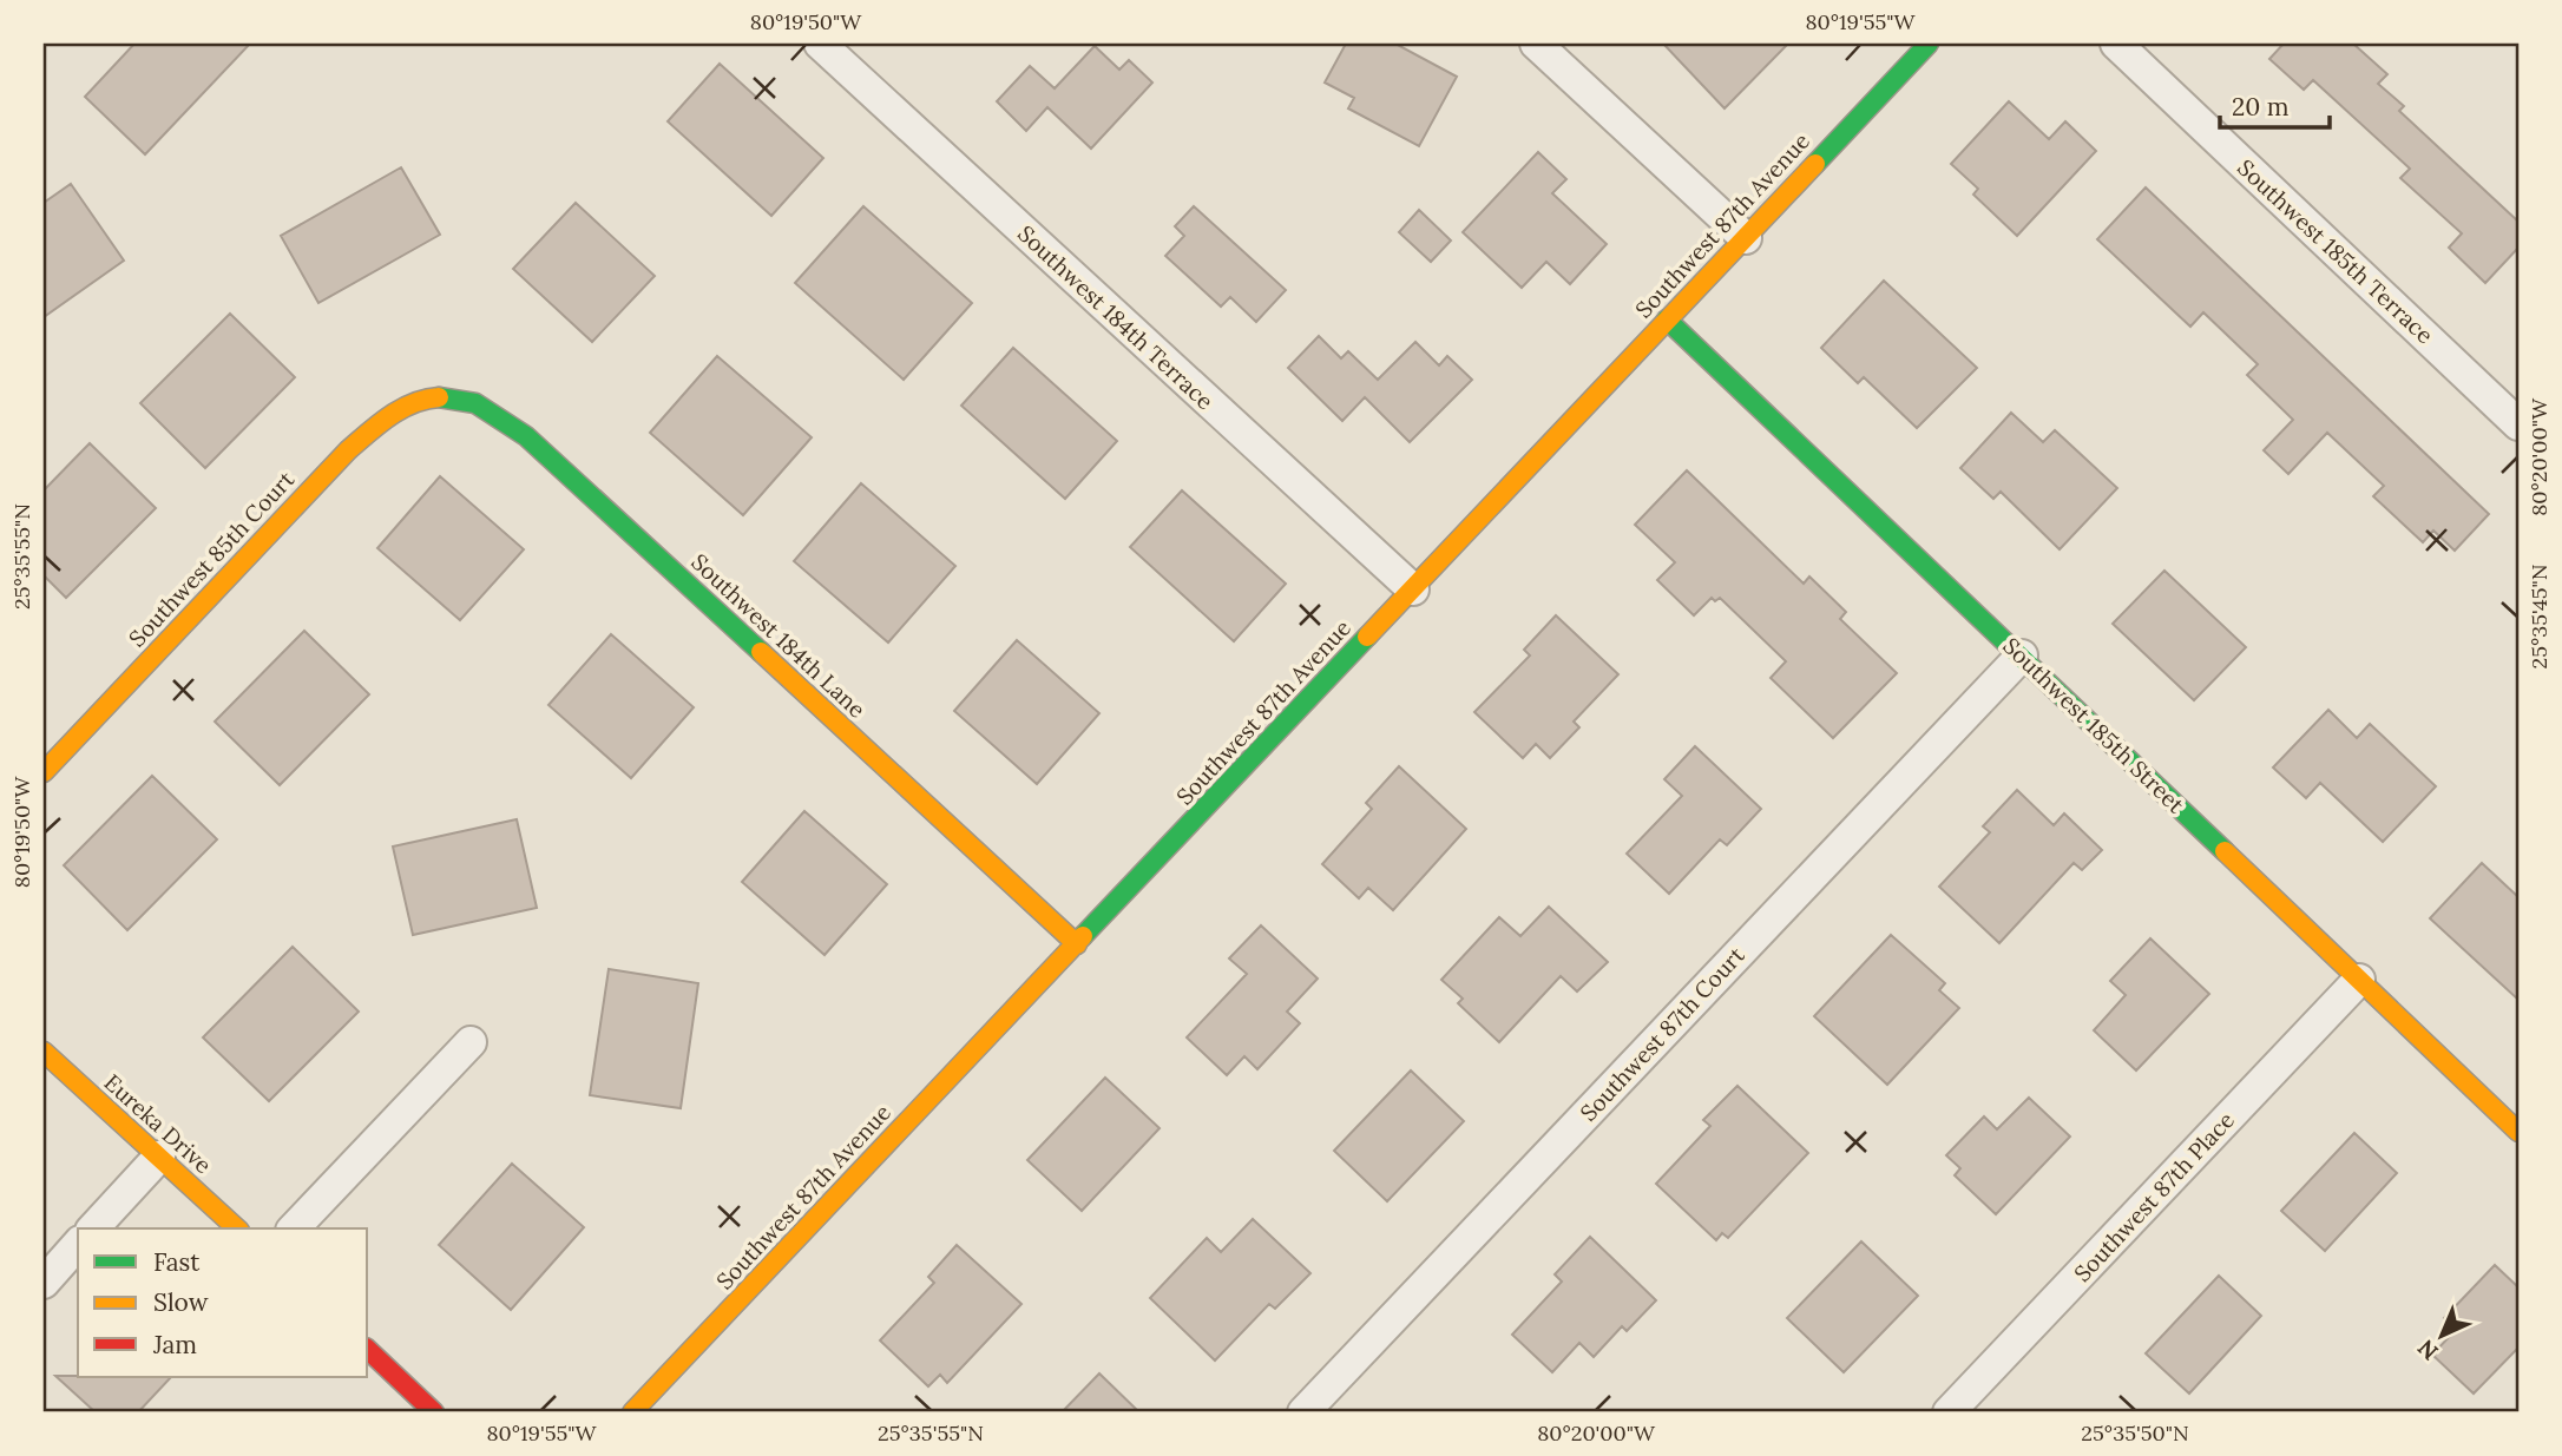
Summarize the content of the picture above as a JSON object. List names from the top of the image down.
{
  "streets": {
    "street": [
      "Southwest 87th Avenue",
      "Southwest 185th Terrace",
      "Southwest 184th Terrace",
      "Southwest 85th Court",
      "Southwest 184th Lane",
      "Southwest 185th Street",
      "Southwest 87th Court",
      "Eureka Drive",
      "Southwest 87th Place"
    ]
  },
  "crossings": [
    ["Southwest 87th Avenue", "Southwest 184th Terrace"],
    ["Southwest 87th Avenue", "Southwest 184th Lane"],
    ["Southwest 87th Avenue", "Southwest 185th Street"],
    ["Southwest 85th Court", "Southwest 184th Lane"],
    ["Southwest 185th Street", "Southwest 87th Court"],
    ["Southwest 185th Street", "Southwest 87th Place"]
  ],
  "legend": ["Fast", "Slow", "Jam"],
  "scale_bar": "20 m",
  "north": "bottom left",
  "coordinates": [
    "80°19'50\"W",
    "80°19'55\"W",
    "80°20'00\"W",
    "25°35'55\"N",
    "25°35'45\"N",
    "25°35'50\"N"
  ]
}
